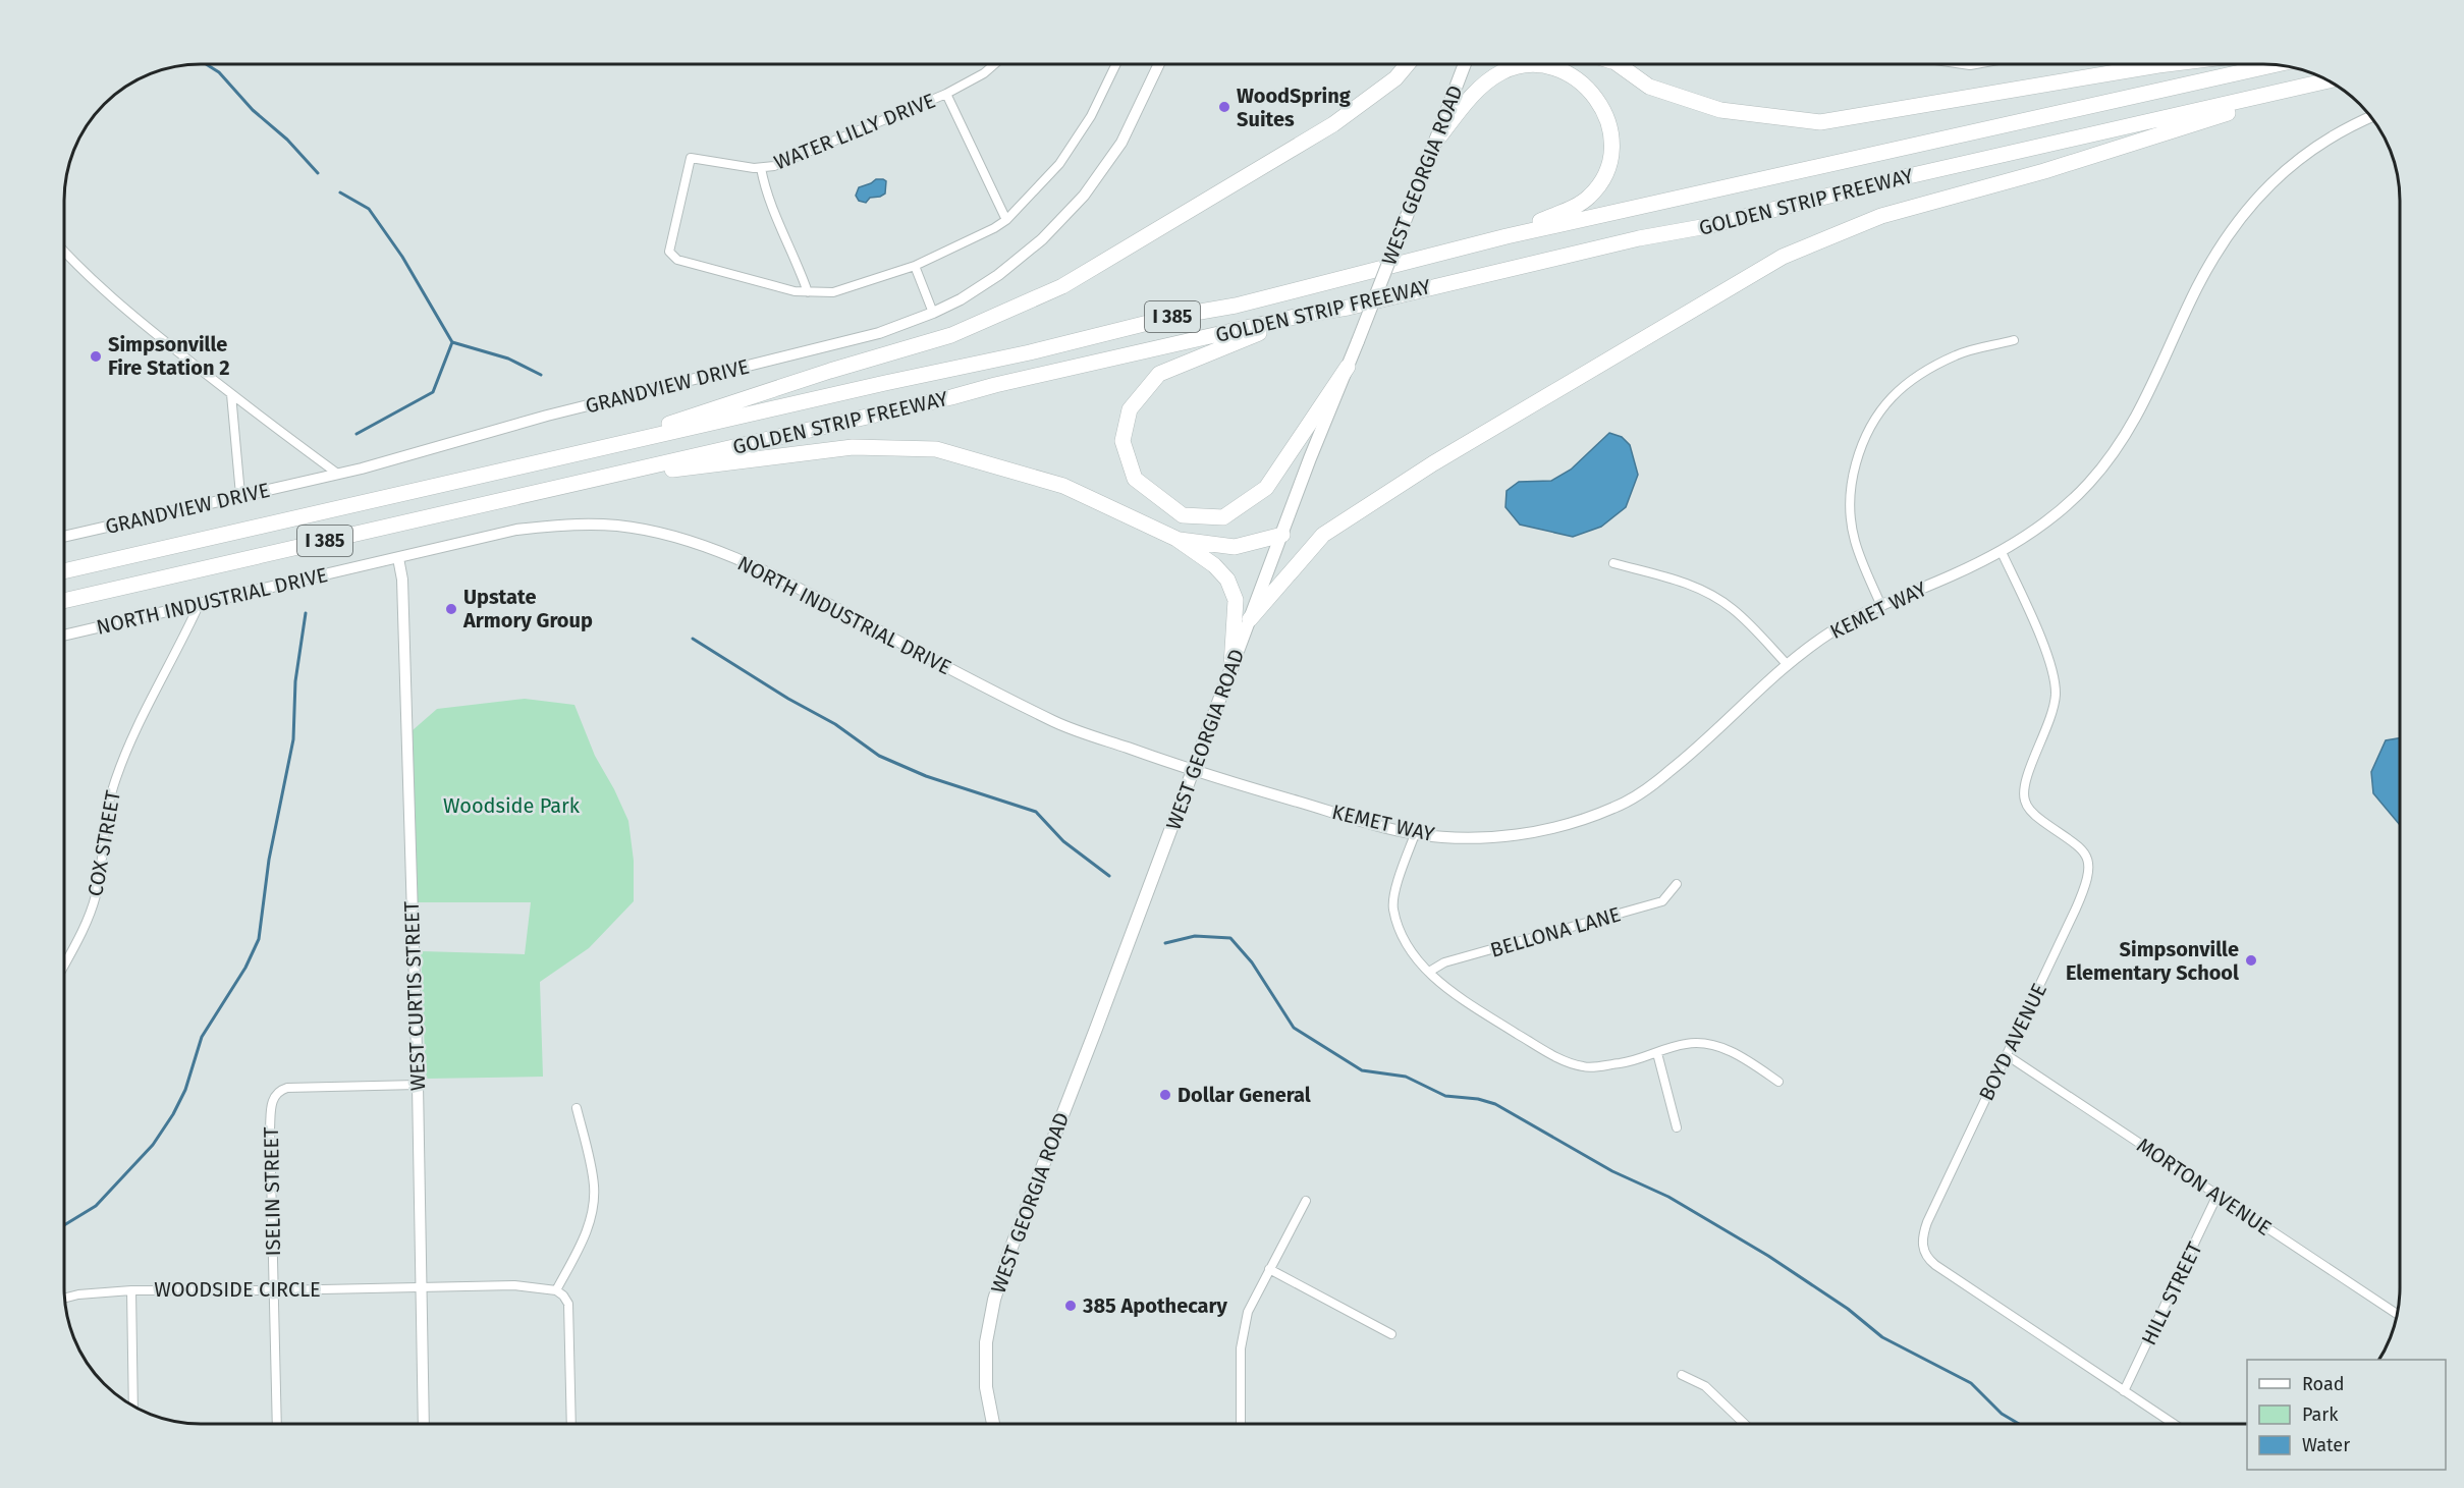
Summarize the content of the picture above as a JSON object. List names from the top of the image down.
{
  "streets": {
    "highway": ["GOLDEN STRIP FREEWAY", "I 385"],
    "main road": ["WEST GEORGIA ROAD"],
    "street": [
      "WATER LILLY DRIVE",
      "GRANDVIEW DRIVE",
      "NORTH INDUSTRIAL DRIVE",
      "KEMET WAY",
      "COX STREET",
      "BELLONA LANE",
      "WEST CURTIS STREET",
      "BOYD AVENUE",
      "MORTON AVENUE",
      "ISELIN STREET",
      "WOODSIDE CIRCLE",
      "HILL STREET"
    ]
  },
  "crossings": [
    ["WEST GEORGIA ROAD", "NORTH INDUSTRIAL DRIVE"],
    ["WEST GEORGIA ROAD", "KEMET WAY"],
    ["NORTH INDUSTRIAL DRIVE", "KEMET WAY"],
    ["NORTH INDUSTRIAL DRIVE", "COX STREET"],
    ["NORTH INDUSTRIAL DRIVE", "WEST CURTIS STREET"],
    ["KEMET WAY", "BOYD AVENUE"],
    ["WEST CURTIS STREET", "ISELIN STREET"],
    ["WEST CURTIS STREET", "WOODSIDE CIRCLE"],
    ["BOYD AVENUE", "MORTON AVENUE"],
    ["BOYD AVENUE", "HILL STREET"],
    ["MORTON AVENUE", "HILL STREET"],
    ["ISELIN STREET", "WOODSIDE CIRCLE"]
  ],
  "parks": ["Woodside Park"],
  "places": [
    "WoodSpring Suites",
    "Simpsonville Fire Station 2",
    "Upstate Armory Group",
    "Simpsonville Elementary School",
    "Dollar General",
    "385 Apothecary"
  ],
  "legend": ["Road", "Park", "Water"]
}
